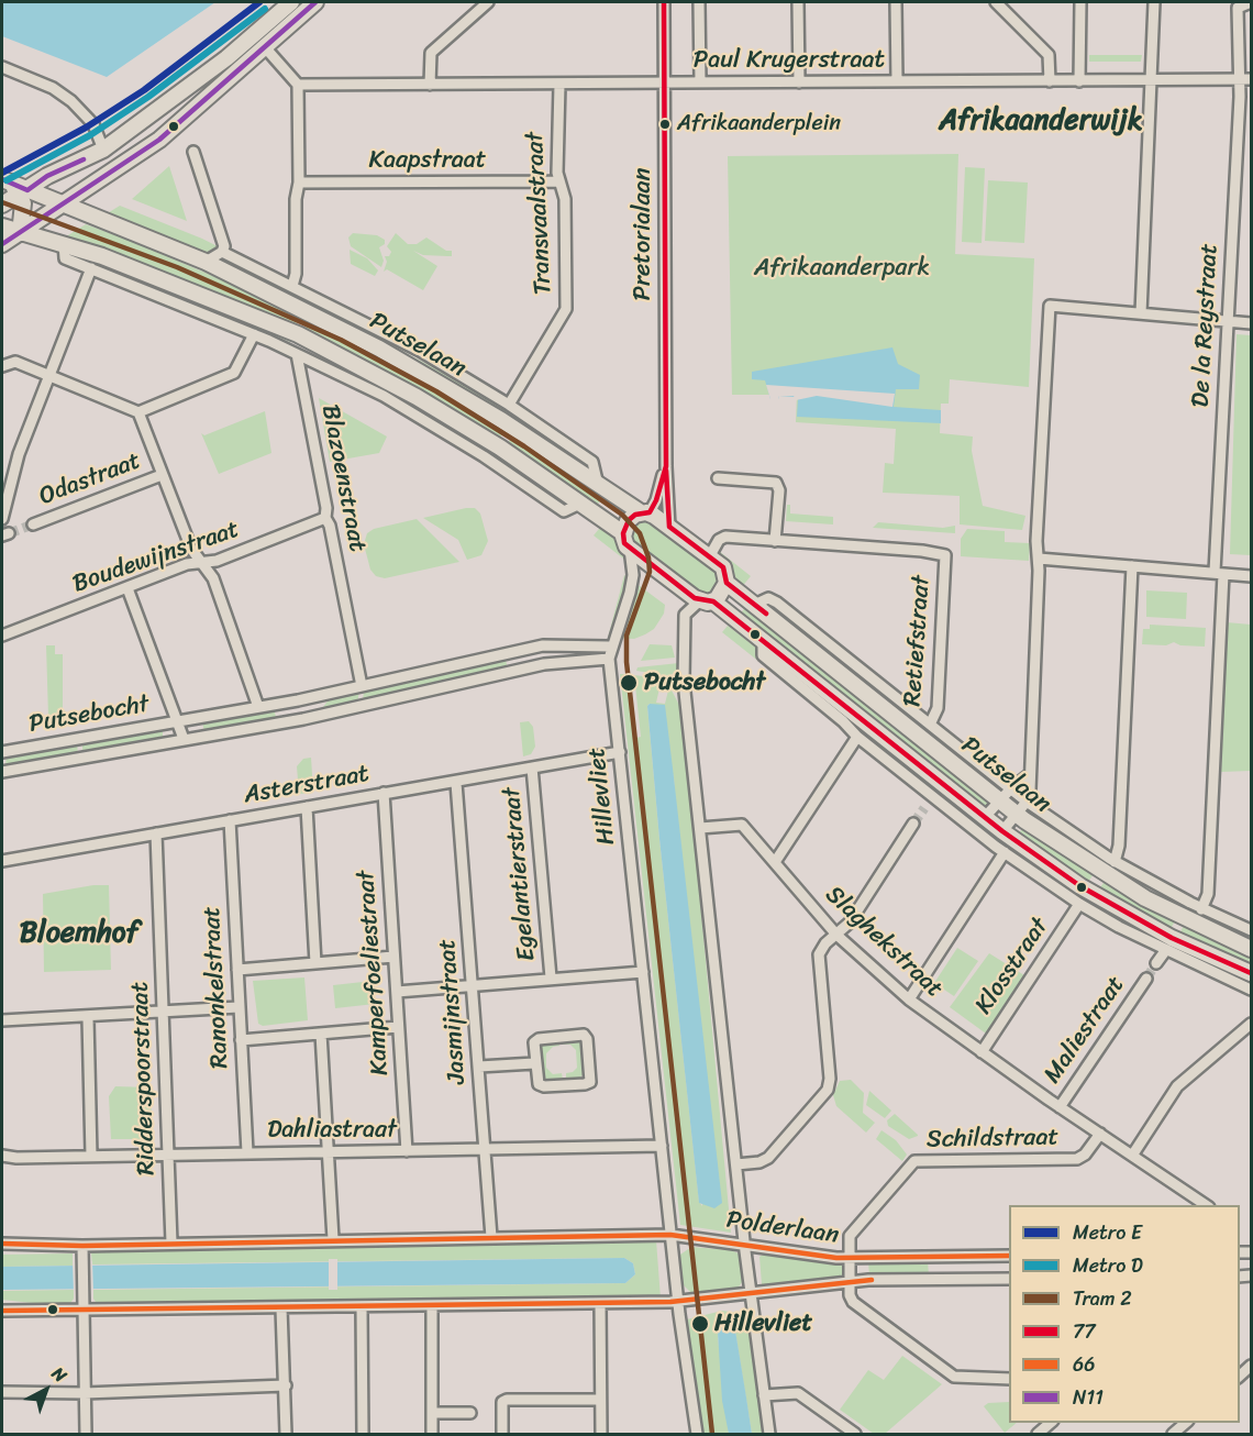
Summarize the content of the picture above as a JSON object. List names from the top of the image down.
{
  "streets": {
    "main road": ["Putselaan"],
    "street": [
      "Paul Krugerstraat",
      "Kaapstraat",
      "Transvaalstraat",
      "Pretorialaan",
      "De la Reystraat",
      "Blazoenstraat",
      "Odastraat",
      "Boudewijnstraat",
      "Retiefstraat",
      "Putsebocht",
      "Asterstraat",
      "Hillevliet",
      "Egelantierstraat",
      "Slaghekstraat",
      "Klosstraat",
      "Kamperfoeliestraat",
      "Ranonkelstraat",
      "Jasmijnstraat",
      "Maliestraat",
      "Ridderspoorstraat",
      "Dahliastraat",
      "Schildstraat",
      "Polderlaan"
    ]
  },
  "crossings": [
    ["Paul Krugerstraat", "Transvaalstraat"],
    ["Paul Krugerstraat", "Pretorialaan"],
    ["Paul Krugerstraat", "De la Reystraat"],
    ["Kaapstraat", "Transvaalstraat"],
    ["Transvaalstraat", "Putselaan"],
    ["Pretorialaan", "Putselaan"],
    ["De la Reystraat", "Putselaan"],
    ["Putselaan", "Retiefstraat"],
    ["Putselaan", "Hillevliet"],
    ["Putselaan", "Klosstraat"],
    ["Putselaan", "Maliestraat"],
    ["Blazoenstraat", "Boudewijnstraat"],
    ["Blazoenstraat", "Putsebocht"],
    ["Putsebocht", "Hillevliet"],
    ["Asterstraat", "Hillevliet"],
    ["Asterstraat", "Egelantierstraat"],
    ["Asterstraat", "Kamperfoeliestraat"],
    ["Asterstraat", "Ranonkelstraat"],
    ["Asterstraat", "Jasmijnstraat"],
    ["Asterstraat", "Ridderspoorstraat"],
    ["Hillevliet", "Dahliastraat"],
    ["Hillevliet", "Polderlaan"],
    ["Slaghekstraat", "Klosstraat"],
    ["Slaghekstraat", "Maliestraat"],
    ["Slaghekstraat", "Schildstraat"],
    ["Kamperfoeliestraat", "Dahliastraat"],
    ["Ranonkelstraat", "Dahliastraat"],
    ["Jasmijnstraat", "Dahliastraat"],
    ["Jasmijnstraat", "Polderlaan"],
    ["Ridderspoorstraat", "Dahliastraat"],
    ["Ridderspoorstraat", "Polderlaan"],
    ["Schildstraat", "Polderlaan"]
  ],
  "districts": ["Afrikaanderwijk", "Bloemhof"],
  "parks": ["Afrikaanderpark"],
  "places": ["Afrikaanderplein", "Putsebocht", "Hillevliet"],
  "lines": [
    "metro line E",
    "transit line 77",
    "transit line N11",
    "metro line D",
    "tram line 2",
    "transit line 66"
  ],
  "legend": [
    "Metro E",
    "Metro D",
    "Tram 2",
    "77",
    "66",
    "N11"
  ],
  "north": "top right"
}
